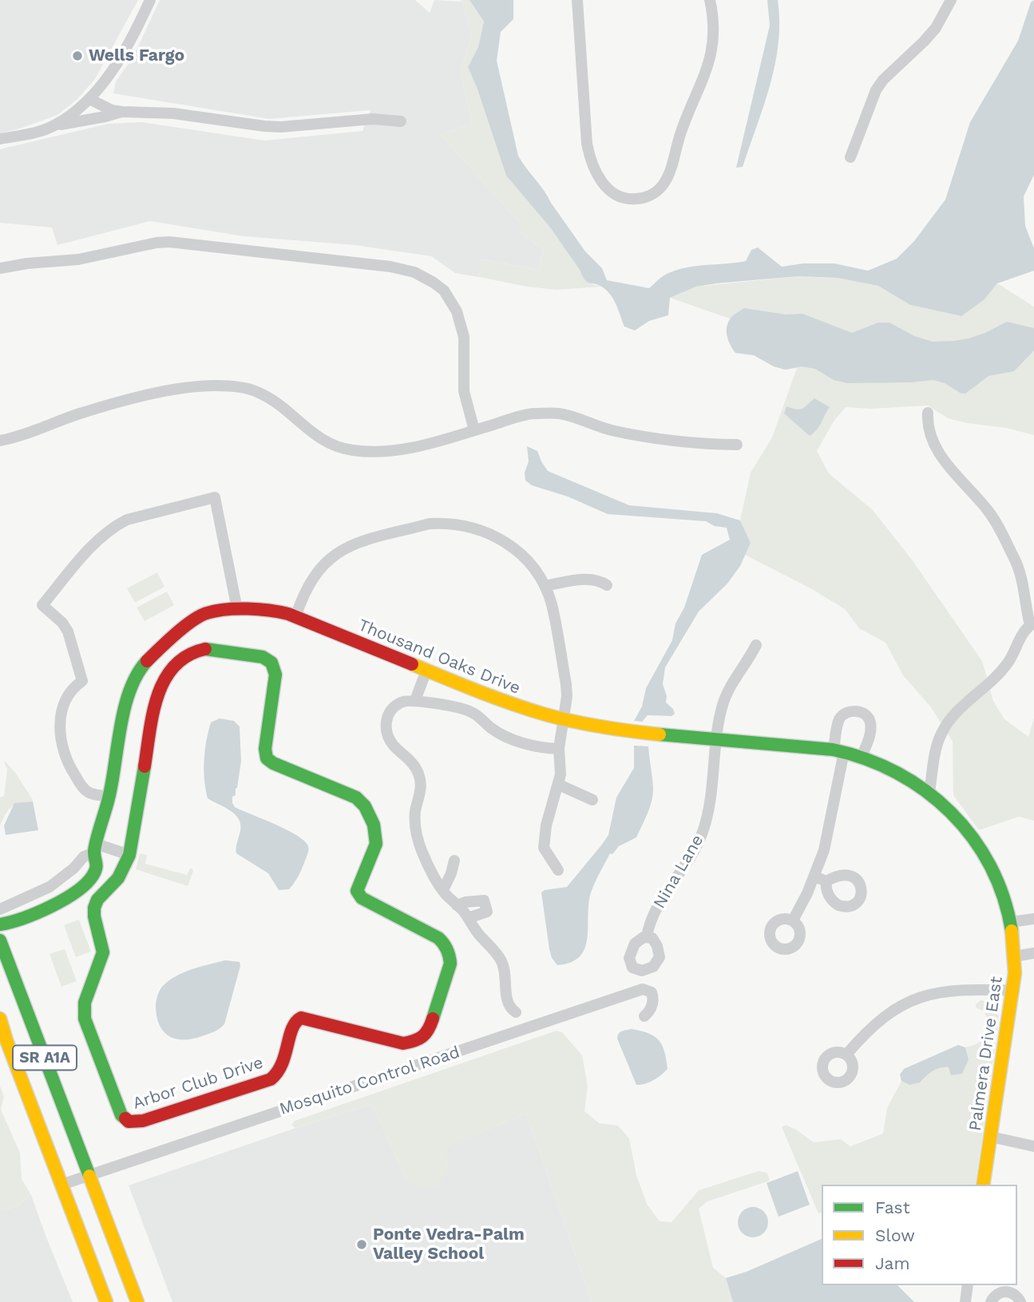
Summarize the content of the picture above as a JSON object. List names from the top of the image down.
{
  "streets": {
    "street": [
      "Thousand Oaks Drive",
      "Nina Lane",
      "Palmera Drive East",
      "SR A1A",
      "Mosquito Control Road",
      "Arbor Club Drive"
    ]
  },
  "crossings": [
    ["Thousand Oaks Drive", "Nina Lane"],
    ["Thousand Oaks Drive", "Palmera Drive East"],
    ["SR A1A", "Mosquito Control Road"]
  ],
  "places": ["Wells Fargo", "Ponte Vedra-Palm Valley School"],
  "legend": ["Fast", "Slow", "Jam"]
}
